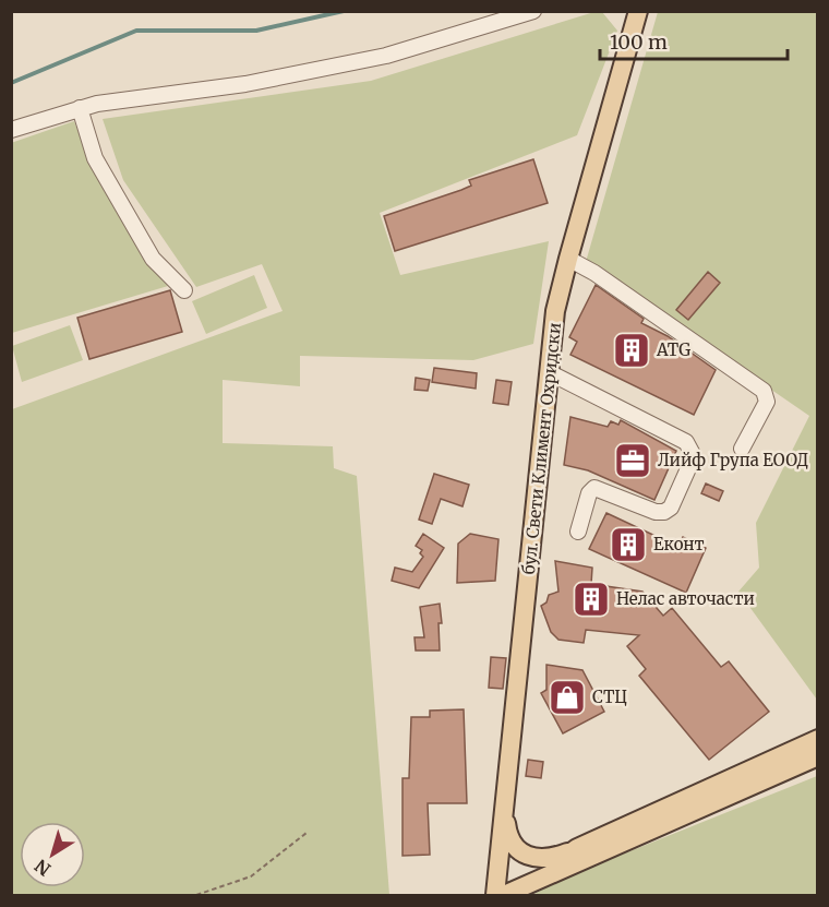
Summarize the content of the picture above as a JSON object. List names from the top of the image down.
{
  "streets": {
    "main road": ["бул. Свети Климент Охридски"]
  },
  "places": {
    "building": ["ATG", "Еконт", "Нелас авточасти"],
    "office": ["Лийф Група ЕООД"],
    "shop": ["СТЦ"]
  },
  "scale_bar": "100 m",
  "north": "bottom left"
}
